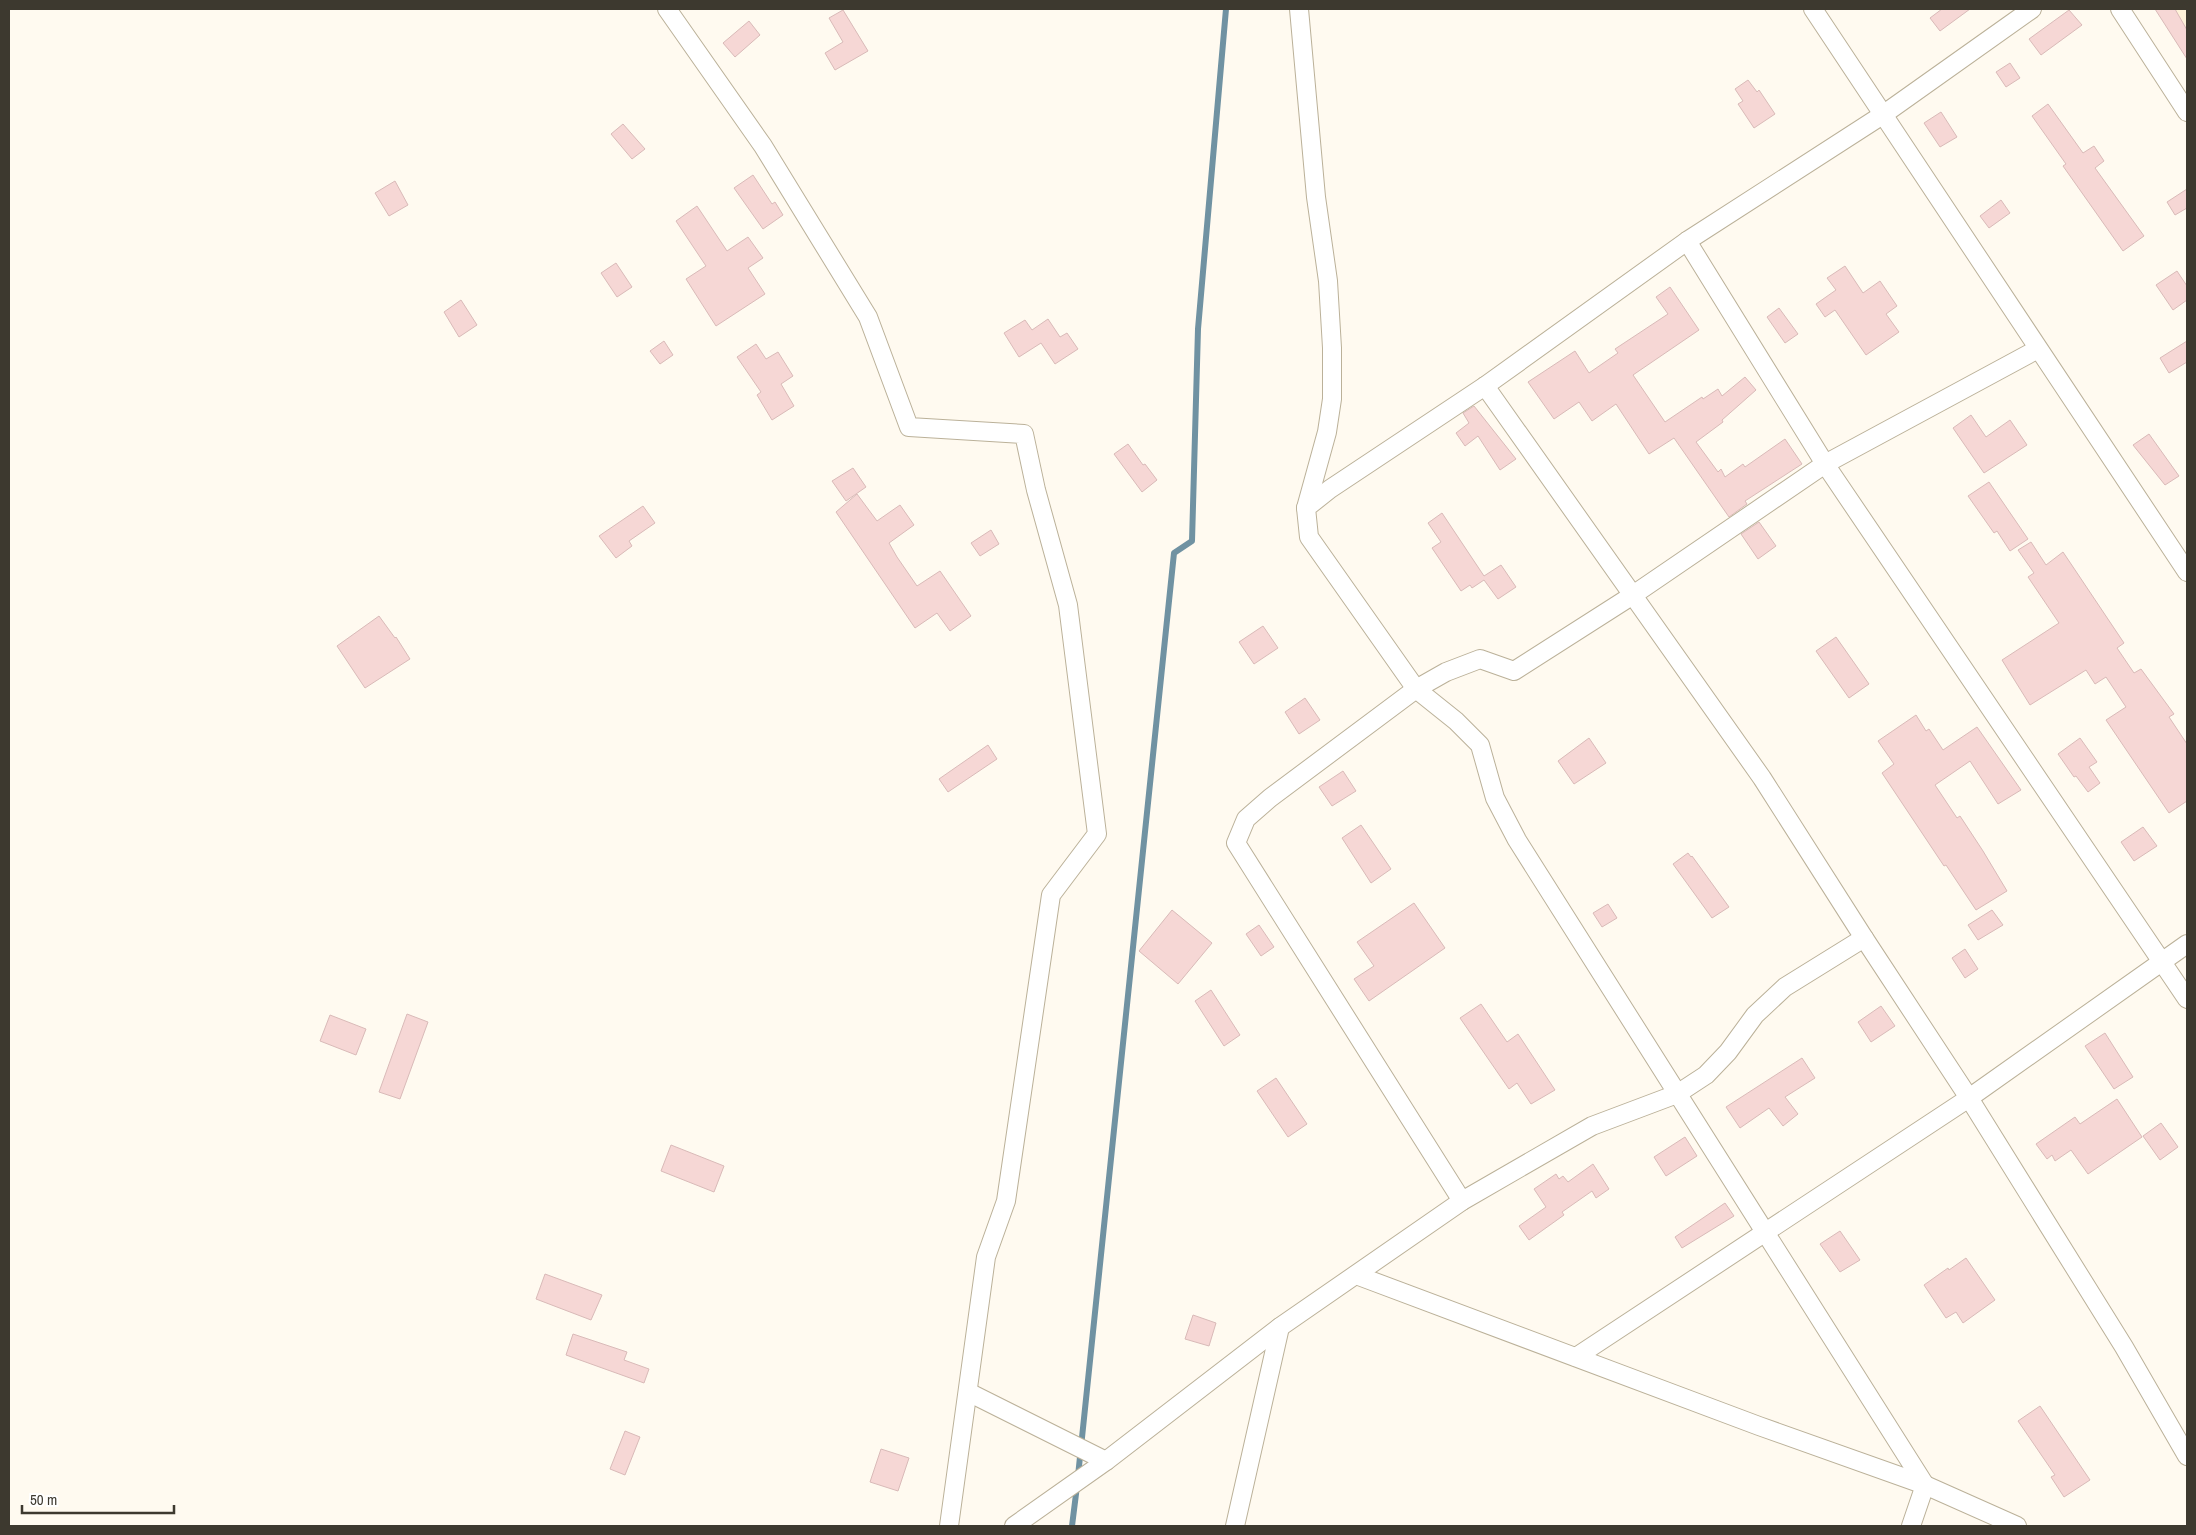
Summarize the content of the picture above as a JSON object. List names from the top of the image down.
{
  "scale_bar": "50 m"
}
